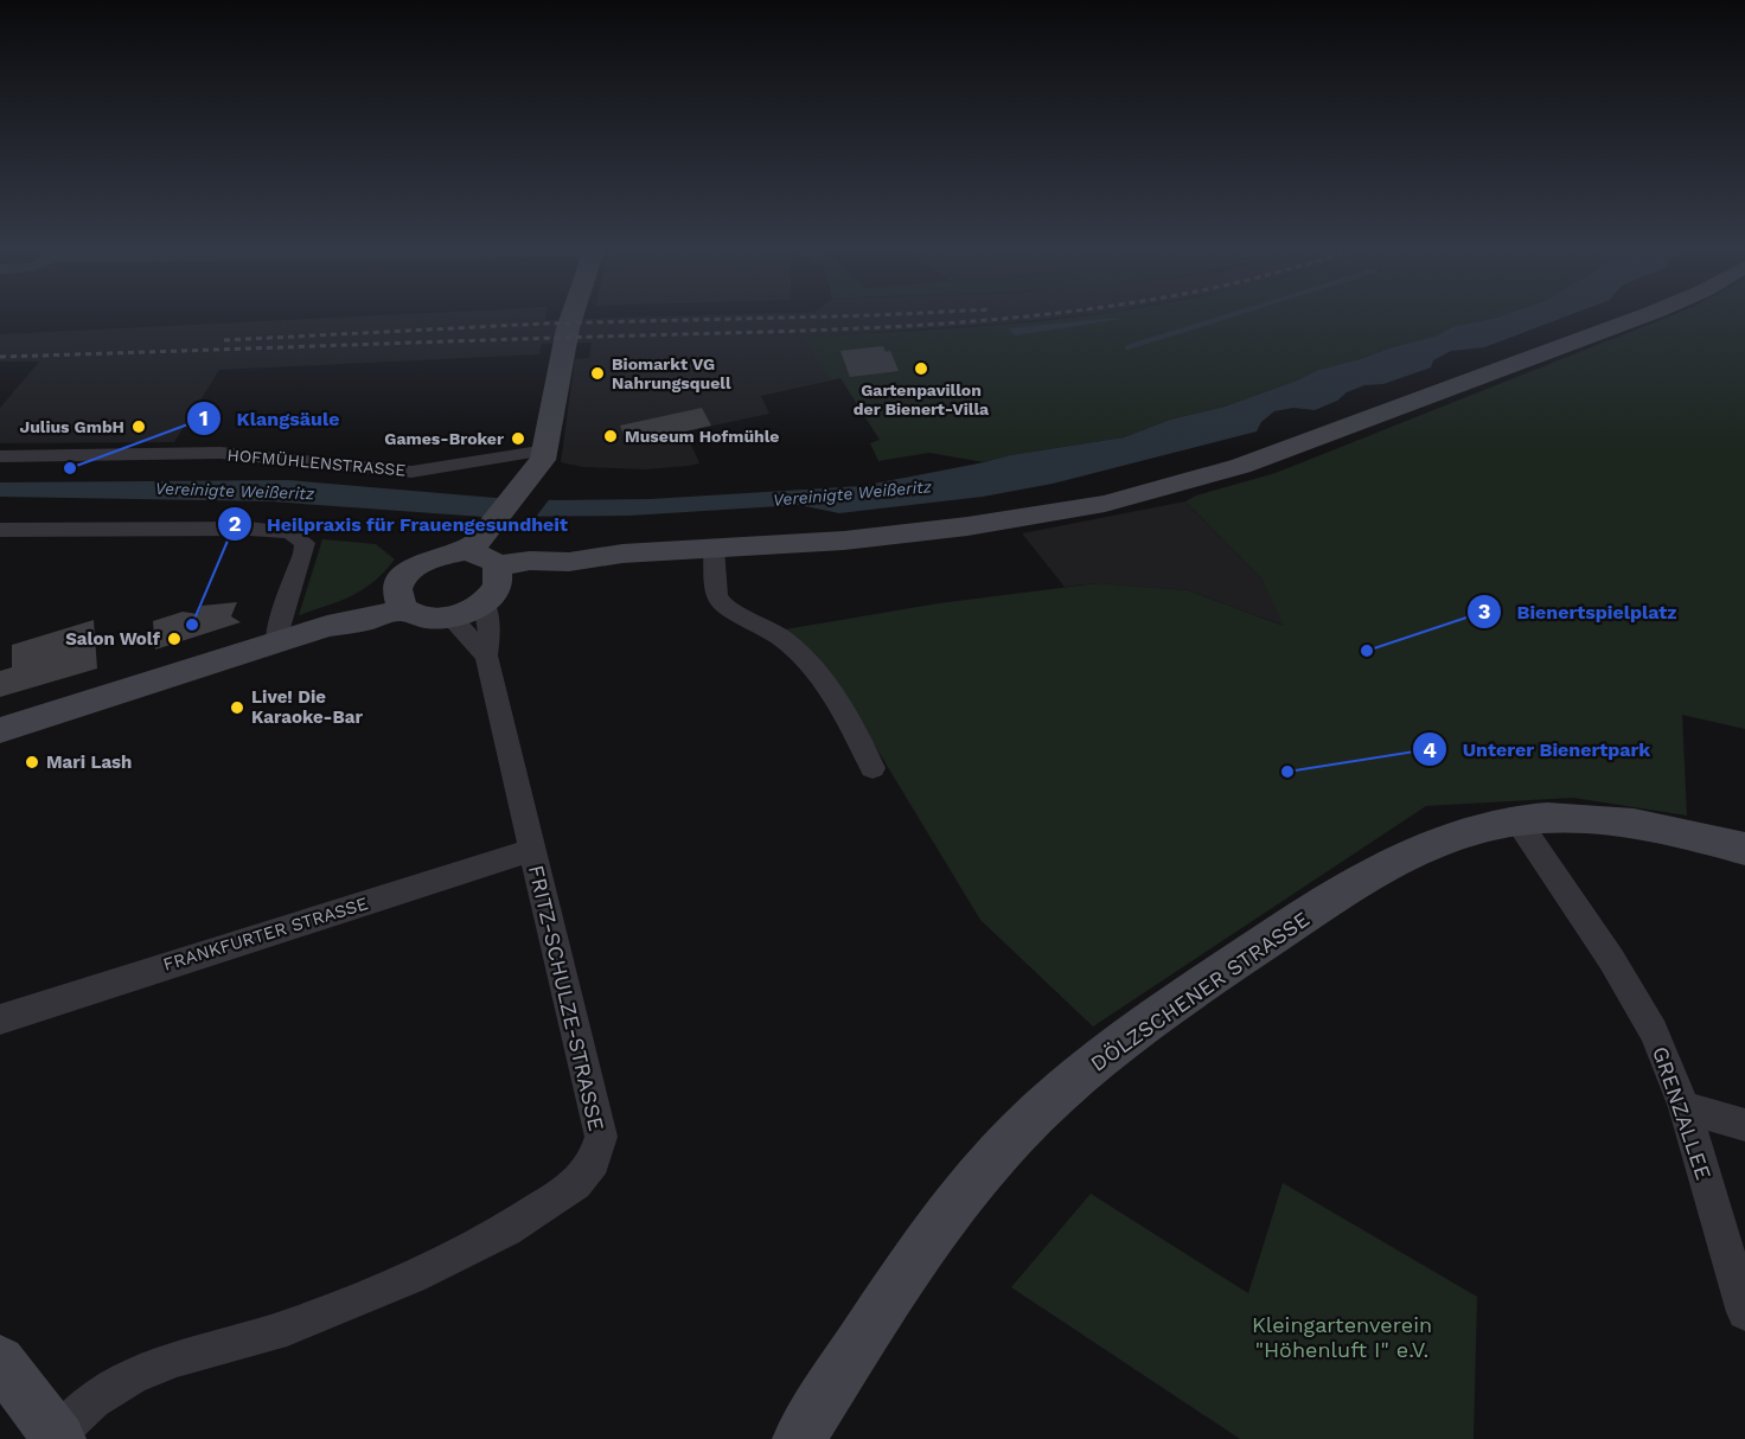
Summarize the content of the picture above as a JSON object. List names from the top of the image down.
{
  "streets": {
    "main road": ["DÖLZSCHENER STRASSE"],
    "street": [
      "HOFMÜHLENSTRASSE",
      "FRANKFURTER STRASSE",
      "FRITZ-SCHULZE-STRASSE",
      "GRENZALLEE"
    ]
  },
  "crossings": [
    ["FRANKFURTER STRASSE", "FRITZ-SCHULZE-STRASSE"],
    ["DÖLZSCHENER STRASSE", "GRENZALLEE"]
  ],
  "water": ["Vereinigte Weißeritz"],
  "parks": ["Kleingartenverein \"Höhenluft I\" e.V."],
  "places": [
    "Gartenpavillon der Bienert-Villa",
    "Biomarkt VG Nahrungsquell",
    "Julius GmbH",
    "Museum Hofmühle",
    "Games-Broker",
    "Klangsäule",
    "Heilpraxis für Frauengesundheit",
    "Salon Wolf",
    "Bienertspielplatz",
    "Live! Die Karaoke-Bar",
    "Mari Lash",
    "Unterer Bienertpark"
  ]
}
